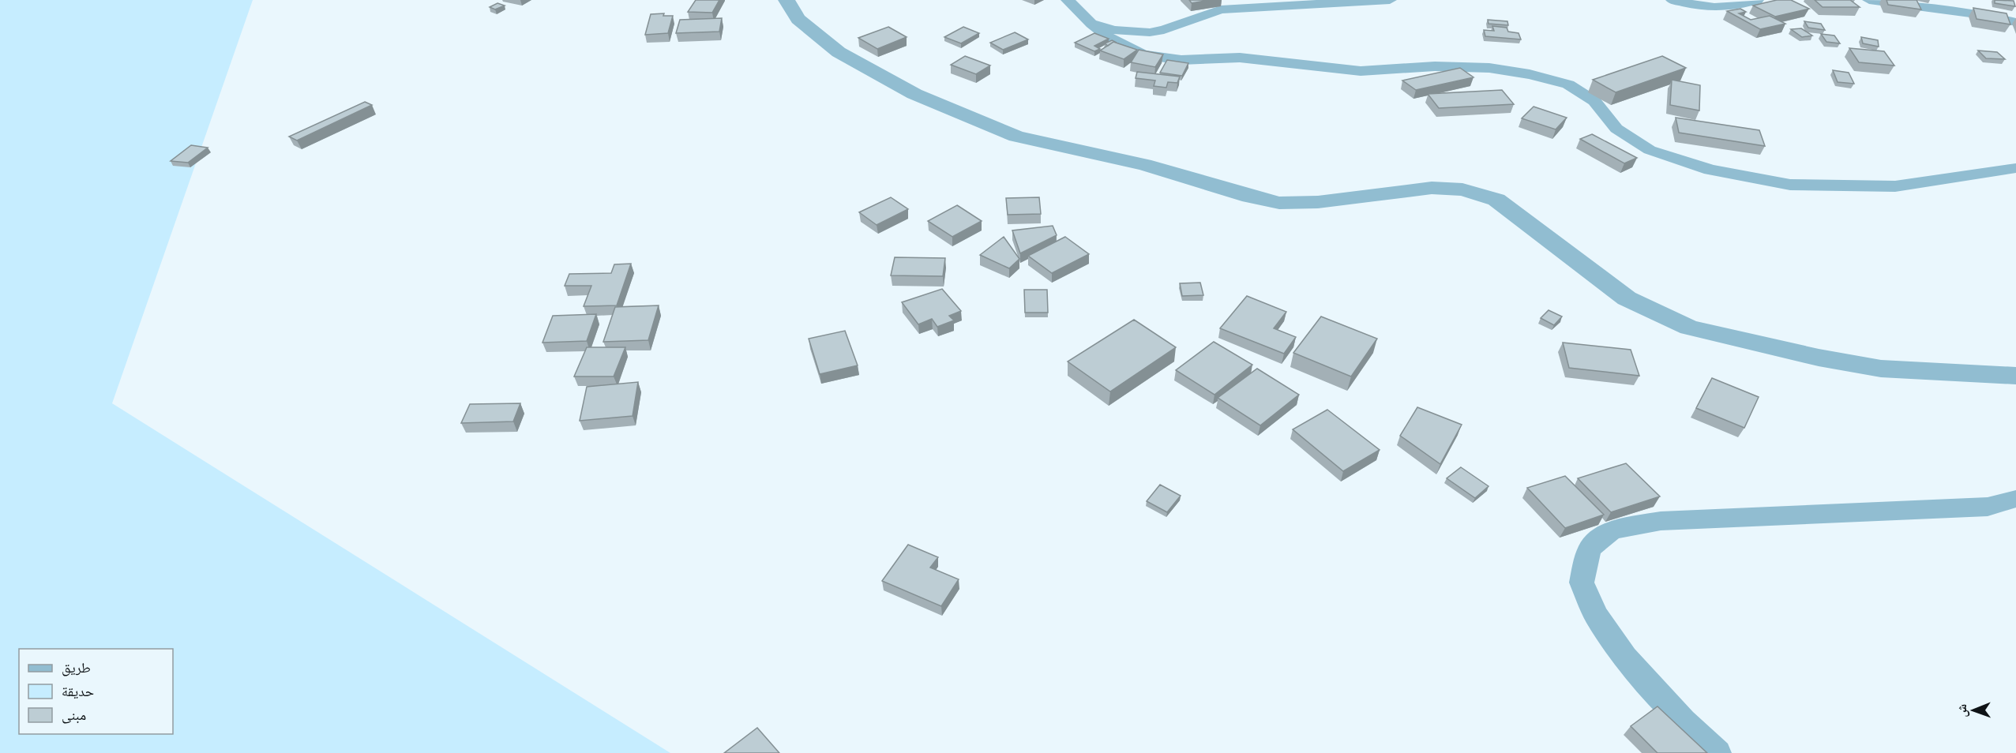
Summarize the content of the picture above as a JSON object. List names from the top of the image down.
{
  "legend": ["طريق", "حديقة", "مبنى"],
  "north": "left"
}
